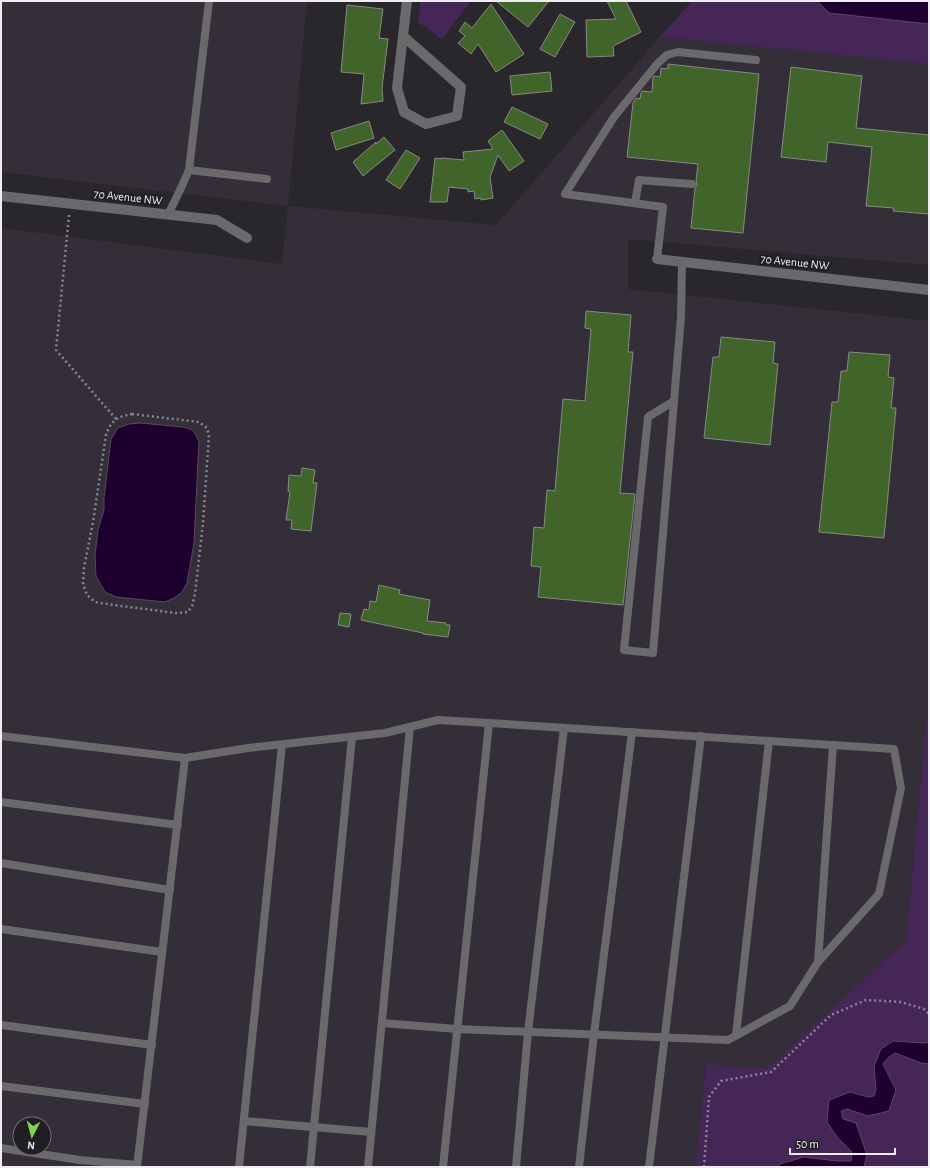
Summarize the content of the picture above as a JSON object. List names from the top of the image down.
{
  "streets": {
    "street": ["70 Avenue NW"]
  },
  "scale_bar": "50 m",
  "north": "bottom"
}
